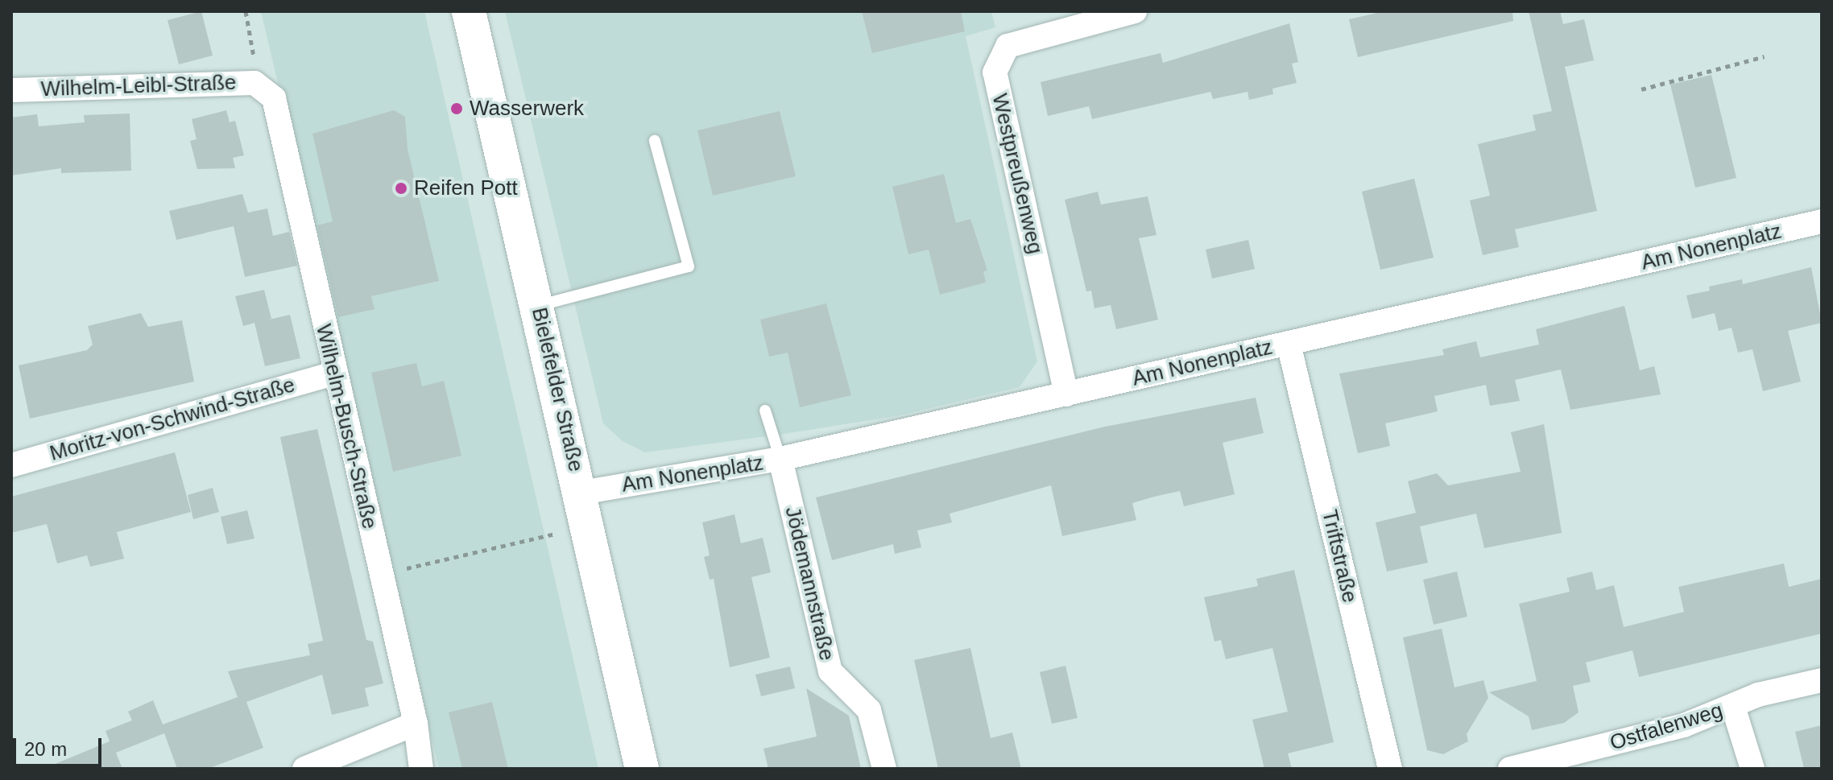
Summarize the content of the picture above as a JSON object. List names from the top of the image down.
{
  "streets": {
    "main road": ["Bielefelder Straße"],
    "street": [
      "Wilhelm-Leibl-Straße",
      "Westpreußenweg",
      "Am Nonenplatz",
      "Moritz-von-Schwind-Straße",
      "Wilhelm-Busch-Straße",
      "Triftstraße",
      "Jödemannstraße",
      "Ostfalenweg"
    ]
  },
  "crossings": [
    ["Wilhelm-Leibl-Straße", "Wilhelm-Busch-Straße"],
    ["Westpreußenweg", "Am Nonenplatz"],
    ["Am Nonenplatz", "Bielefelder Straße"],
    ["Am Nonenplatz", "Triftstraße"],
    ["Am Nonenplatz", "Jödemannstraße"],
    ["Moritz-von-Schwind-Straße", "Wilhelm-Busch-Straße"]
  ],
  "places": ["Wasserwerk", "Reifen Pott"],
  "scale_bar": "20 m"
}
